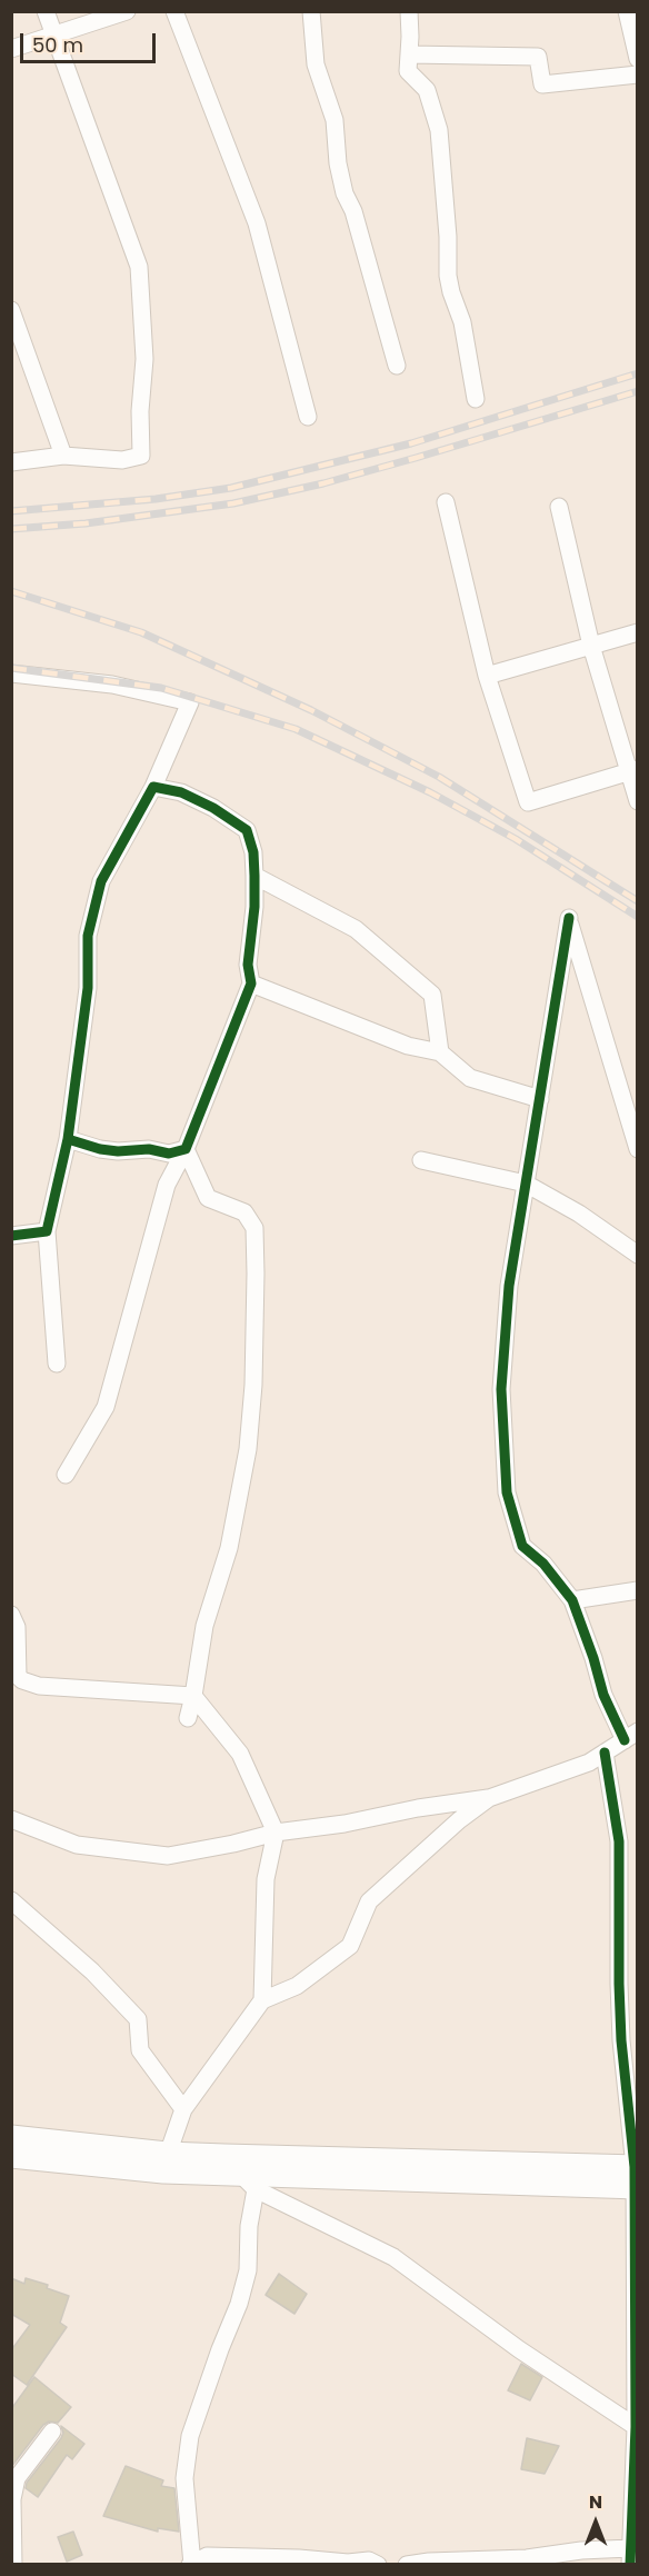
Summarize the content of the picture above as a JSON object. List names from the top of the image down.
{
  "scale_bar": "50 m",
  "north": "top"
}
